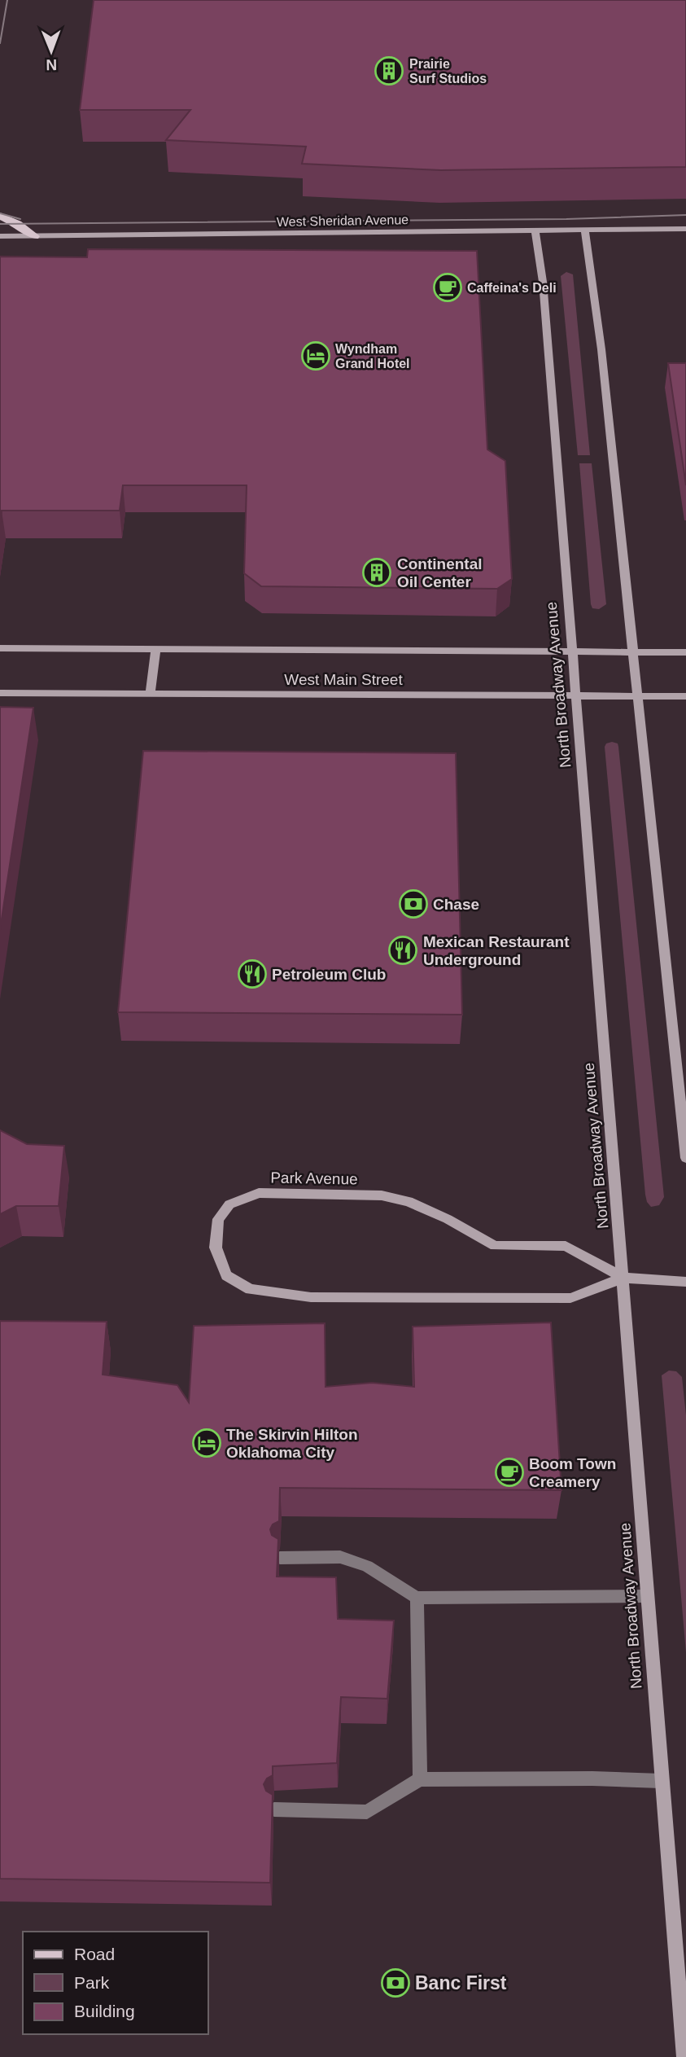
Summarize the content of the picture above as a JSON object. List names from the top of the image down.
{
  "streets": {
    "street": [
      "West Sheridan Avenue",
      "West Main Street",
      "North Broadway Avenue",
      "Park Avenue"
    ]
  },
  "crossings": [
    ["West Sheridan Avenue", "North Broadway Avenue"],
    ["West Main Street", "North Broadway Avenue"],
    ["North Broadway Avenue", "Park Avenue"]
  ],
  "places": {
    "building": ["Prairie Surf Studios", "Continental Oil Center"],
    "cafe": ["Caffeina's Deli", "Boom Town Creamery"],
    "hotel": ["Wyndham Grand Hotel", "The Skirvin Hilton Oklahoma City"],
    "bank": ["Chase", "Banc First"],
    "restaurant": ["Mexican Restaurant Underground", "Petroleum Club"]
  },
  "legend": ["Road", "Park", "Building"],
  "north": "bottom"
}
